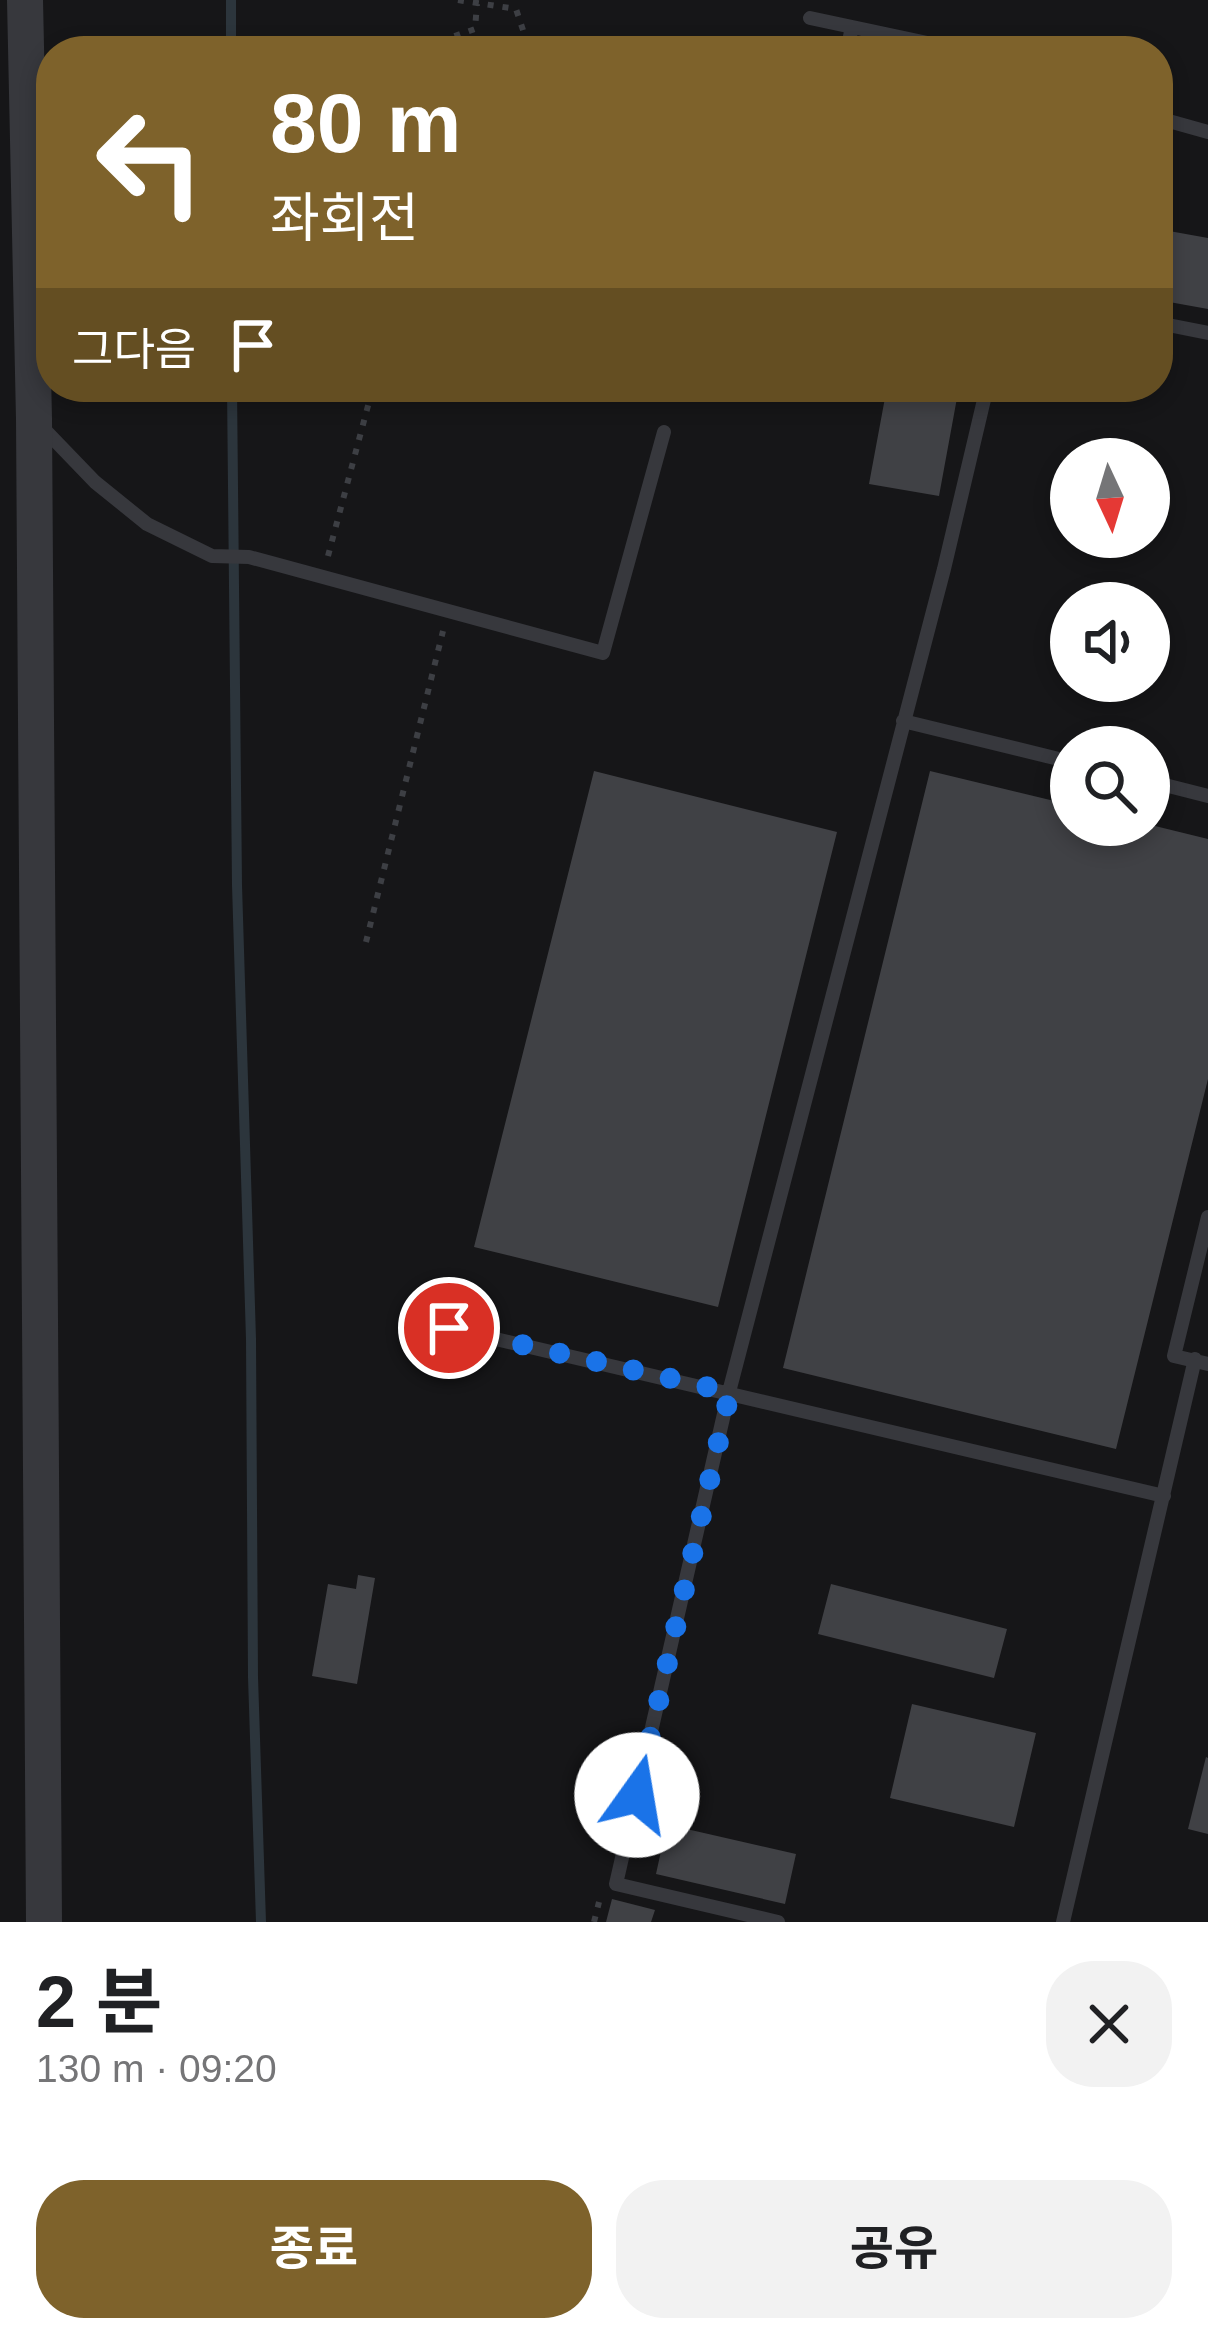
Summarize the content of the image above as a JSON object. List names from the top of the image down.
{
  "north": "bottom",
  "page": {
    "turn": ["80 m", "좌회전"],
    "then": "그다음",
    "heading": ["2 분", "130 m · 09:20"],
    "buttons": ["종료", "공유"]
  }
}
